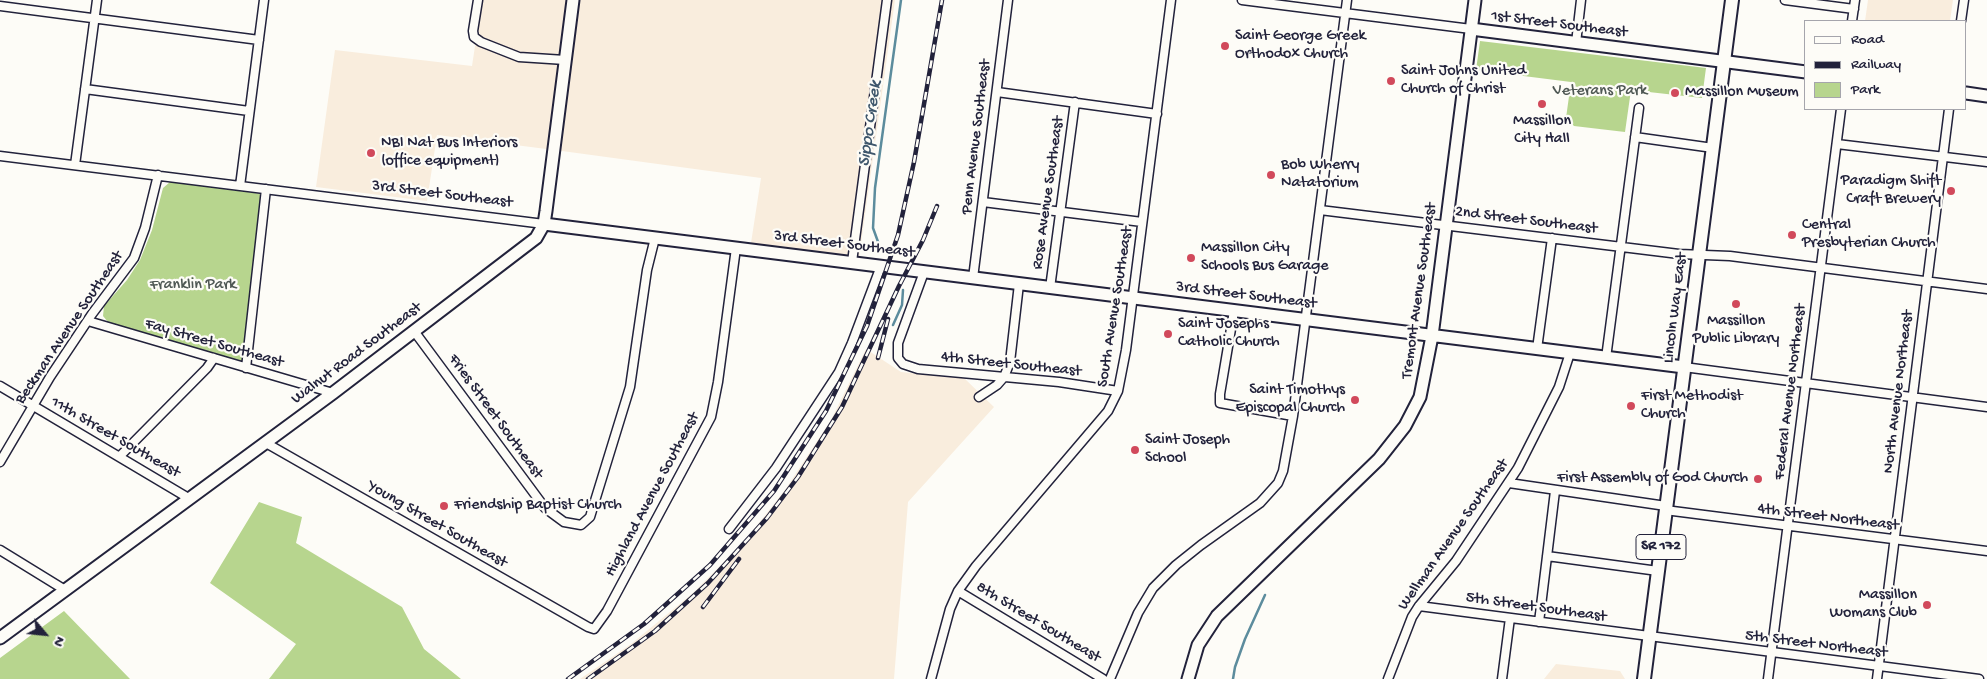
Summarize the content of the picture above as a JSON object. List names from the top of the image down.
{
  "streets": {
    "main road": ["Lincoln Way East", "SR 172"],
    "street": [
      "1st Street Southeast",
      "Penn Avenue Southeast",
      "Rose Avenue Southeast",
      "3rd Street Southeast",
      "2nd Street Southeast",
      "Tremont Avenue Southeast",
      "South Avenue Southeast",
      "Beckman Avenue Southeast",
      "Fay Street Southeast",
      "Walnut Road Southeast",
      "4th Street Southeast",
      "Federal Avenue Northeast",
      "North Avenue Northeast",
      "Fries Street Southeast",
      "11th Street Southeast",
      "Highland Avenue Southeast",
      "4th Street Northeast",
      "Young Street Southeast",
      "Wellman Avenue Southeast",
      "5th Street Southeast",
      "8th Street Southeast",
      "5th Street Northeast"
    ]
  },
  "crossings": [
    ["1st Street Southeast", "Tremont Avenue Southeast"],
    ["1st Street Southeast", "Lincoln Way East"],
    ["Penn Avenue Southeast", "3rd Street Southeast"],
    ["Rose Avenue Southeast", "3rd Street Southeast"],
    ["Rose Avenue Southeast", "4th Street Southeast"],
    ["3rd Street Southeast", "Tremont Avenue Southeast"],
    ["3rd Street Southeast", "South Avenue Southeast"],
    ["3rd Street Southeast", "Lincoln Way East"],
    ["3rd Street Southeast", "Beckman Avenue Southeast"],
    ["3rd Street Southeast", "Walnut Road Southeast"],
    ["3rd Street Southeast", "4th Street Southeast"],
    ["3rd Street Southeast", "Fries Street Southeast"],
    ["3rd Street Southeast", "Highland Avenue Southeast"],
    ["3rd Street Southeast", "Wellman Avenue Southeast"],
    ["2nd Street Southeast", "Tremont Avenue Southeast"],
    ["2nd Street Southeast", "Lincoln Way East"],
    ["2nd Street Southeast", "Federal Avenue Northeast"],
    ["2nd Street Southeast", "North Avenue Northeast"],
    ["South Avenue Southeast", "4th Street Southeast"],
    ["South Avenue Southeast", "8th Street Southeast"],
    ["Lincoln Way East", "4th Street Northeast"],
    ["Lincoln Way East", "5th Street Southeast"],
    ["Lincoln Way East", "5th Street Northeast"],
    ["Beckman Avenue Southeast", "Fay Street Southeast"],
    ["Beckman Avenue Southeast", "11th Street Southeast"],
    ["Fay Street Southeast", "Walnut Road Southeast"],
    ["Walnut Road Southeast", "Fries Street Southeast"],
    ["Walnut Road Southeast", "11th Street Southeast"],
    ["Walnut Road Southeast", "Young Street Southeast"],
    ["Federal Avenue Northeast", "4th Street Northeast"],
    ["Federal Avenue Northeast", "5th Street Northeast"],
    ["North Avenue Northeast", "4th Street Northeast"],
    ["North Avenue Northeast", "5th Street Northeast"],
    ["Highland Avenue Southeast", "Young Street Southeast"],
    ["Wellman Avenue Southeast", "5th Street Southeast"],
    ["5th Street Southeast", "5th Street Northeast"]
  ],
  "water": ["Sippo Creek"],
  "parks": ["Veterans Park", "Franklin Park"],
  "places": [
    "Saint George Greek Orthodox Church",
    "Saint Johns United Church of Christ",
    "Massillon Museum",
    "Massillon City Hall",
    "NBI Nat Bus Interiors (office equipment)",
    "Bob Wherry Natatorium",
    "Paradigm Shift Craft Brewery",
    "Central Presbyterian Church",
    "Massillon City Schools Bus Garage",
    "Massillon Public Library",
    "Saint Josephs Catholic Church",
    "Saint Timothys Episcopal Church",
    "First Methodist Church",
    "Saint Joseph School",
    "First Assembly of God Church",
    "Friendship Baptist Church",
    "Massillon Womans Club"
  ],
  "legend": ["Road", "Railway", "Park"],
  "north": "bottom right"
}
